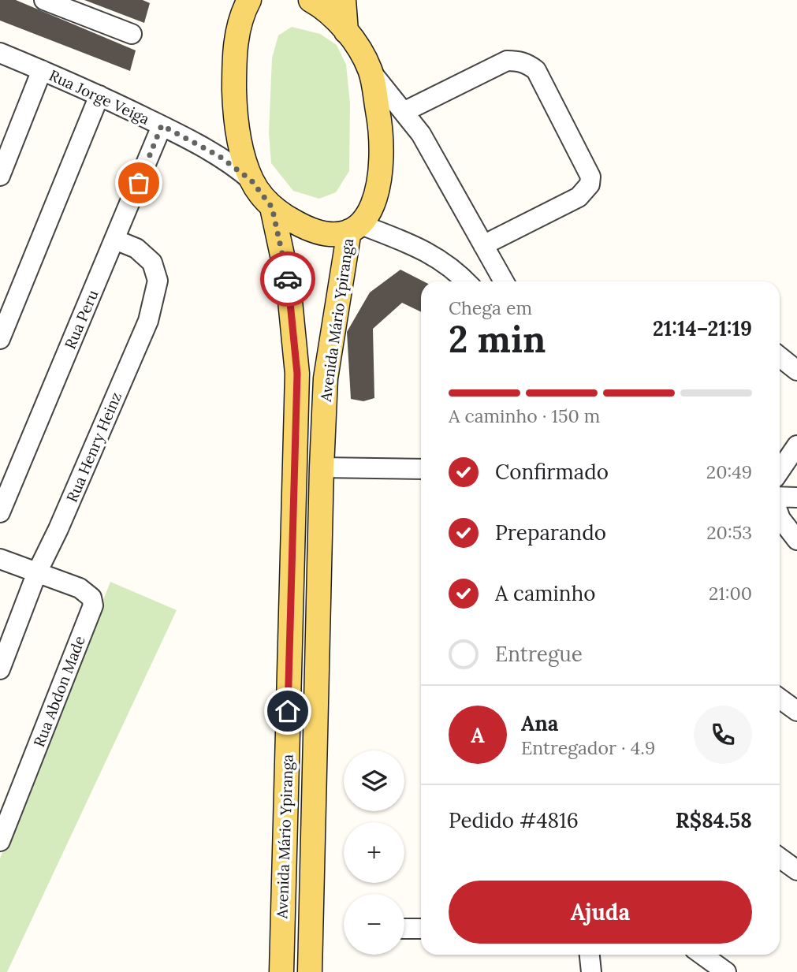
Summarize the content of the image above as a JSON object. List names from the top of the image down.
{
  "streets": {
    "main road": ["Avenida Mário Ypiranga"],
    "street": [
      "Rua Jorge Veiga",
      "Rua Peru",
      "Rua Henry Heinz",
      "Rua Abdon Made"
    ]
  },
  "crossings": [
    ["Rua Jorge Veiga", "Rua Peru"],
    ["Rua Peru", "Rua Henry Heinz"],
    ["Rua Henry Heinz", "Rua Abdon Made"]
  ],
  "page": {
    "heading": ["2 min", "Chega em", "21:14–21:19"],
    "panel": [
      "Ana",
      "Entregador · 4.9",
      "Pedido #4816",
      "R$84.58"
    ],
    "bar": "A caminho · 150 m",
    "list": [
      ["Confirmado", "20:49"],
      ["Preparando", "20:53"],
      ["A caminho", "21:00"],
      "Entregue"
    ],
    "round": "A",
    "map_buttons": ["+", "−"],
    "buttons": "Ajuda"
  }
}
